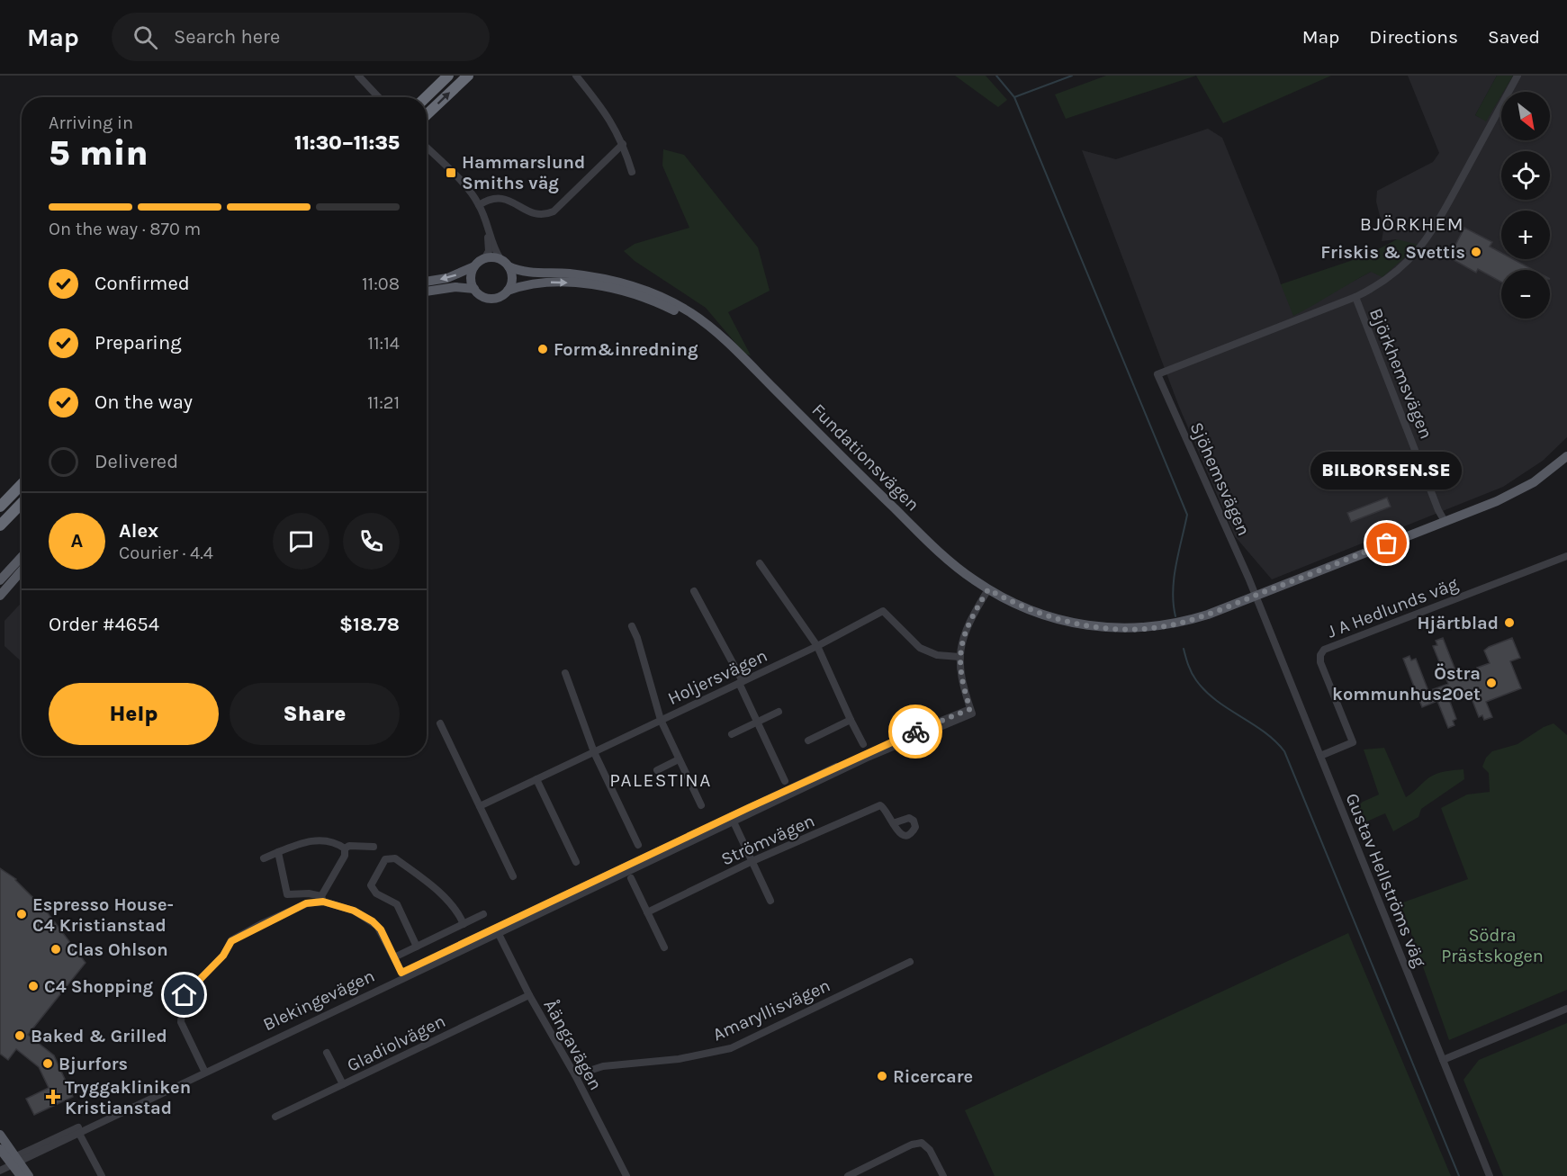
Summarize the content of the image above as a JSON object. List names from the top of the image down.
{
  "streets": {
    "main road": ["Fundationsvägen"],
    "street": [
      "Björkhemsvägen",
      "Sjöhemsvägen",
      "J A Hedlunds väg",
      "Holjersvägen",
      "Strömvägen",
      "Gustav Hellströms väg",
      "Blekingevägen",
      "Amaryllisvägen",
      "Gladiolvägen",
      "Åängavägen"
    ]
  },
  "crossings": [
    ["Björkhemsvägen", "Sjöhemsvägen"],
    ["Fundationsvägen", "Blekingevägen"],
    ["Sjöhemsvägen", "Gustav Hellströms väg"],
    ["J A Hedlunds väg", "Gustav Hellströms väg"],
    ["Holjersvägen", "Blekingevägen"],
    ["Blekingevägen", "Åängavägen"],
    ["Amaryllisvägen", "Åängavägen"],
    ["Gladiolvägen", "Åängavägen"]
  ],
  "districts": ["BJÖRKHEM", "PALESTINA"],
  "parks": ["Södra Prästskogen"],
  "places": {
    "transit": ["Hammarslund Smiths väg"],
    "other": [
      "Friskis & Svettis",
      "Form&inredning",
      "BILBORSEN.SE",
      "Hjärtblad",
      "Östra kommunhus20et",
      "Espresso House- C4 Kristianstad",
      "Clas Ohlson",
      "C4 Shopping",
      "Baked & Grilled",
      "Bjurfors",
      "Ricercare"
    ],
    "health": ["Tryggakliniken Kristianstad"]
  },
  "north": "bottom right",
  "page": {
    "header": "Map",
    "search": "Search here",
    "nav": ["Map", "Directions", "Saved"],
    "map_buttons": ["+", "−"],
    "heading": ["5 min", "Arriving in", "11:30–11:35"],
    "panel": [
      "Alex",
      "Courier · 4.4",
      "Order #4654",
      "$18.78"
    ],
    "bar": "On the way · 870 m",
    "list": [
      ["Confirmed", "11:08"],
      ["Preparing", "11:14"],
      ["On the way", "11:21"],
      "Delivered"
    ],
    "bubble": "BILBORSEN.SE",
    "round": "A",
    "buttons": ["Help", "Share"]
  }
}
